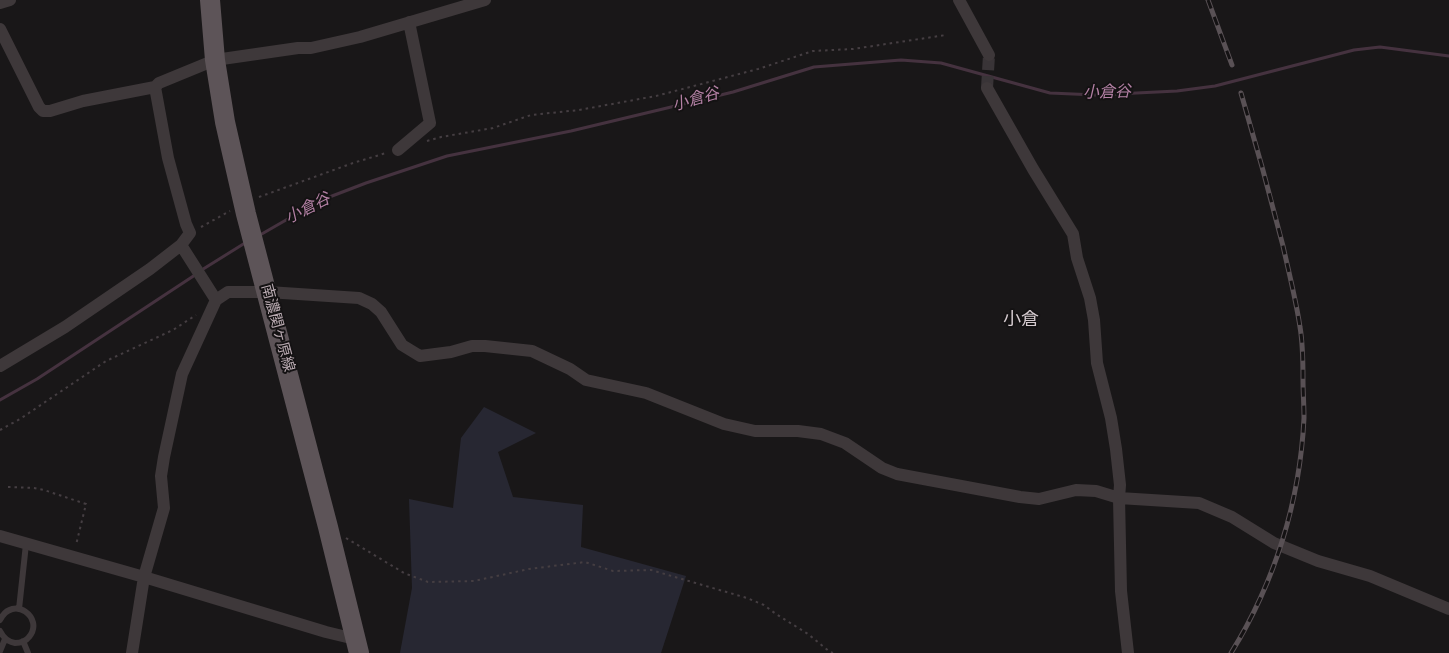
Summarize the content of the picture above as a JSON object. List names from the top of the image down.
{
  "streets": {
    "main road": ["南濃関ヶ原線"]
  },
  "districts": ["小倉"],
  "water": ["小倉谷"]
}
